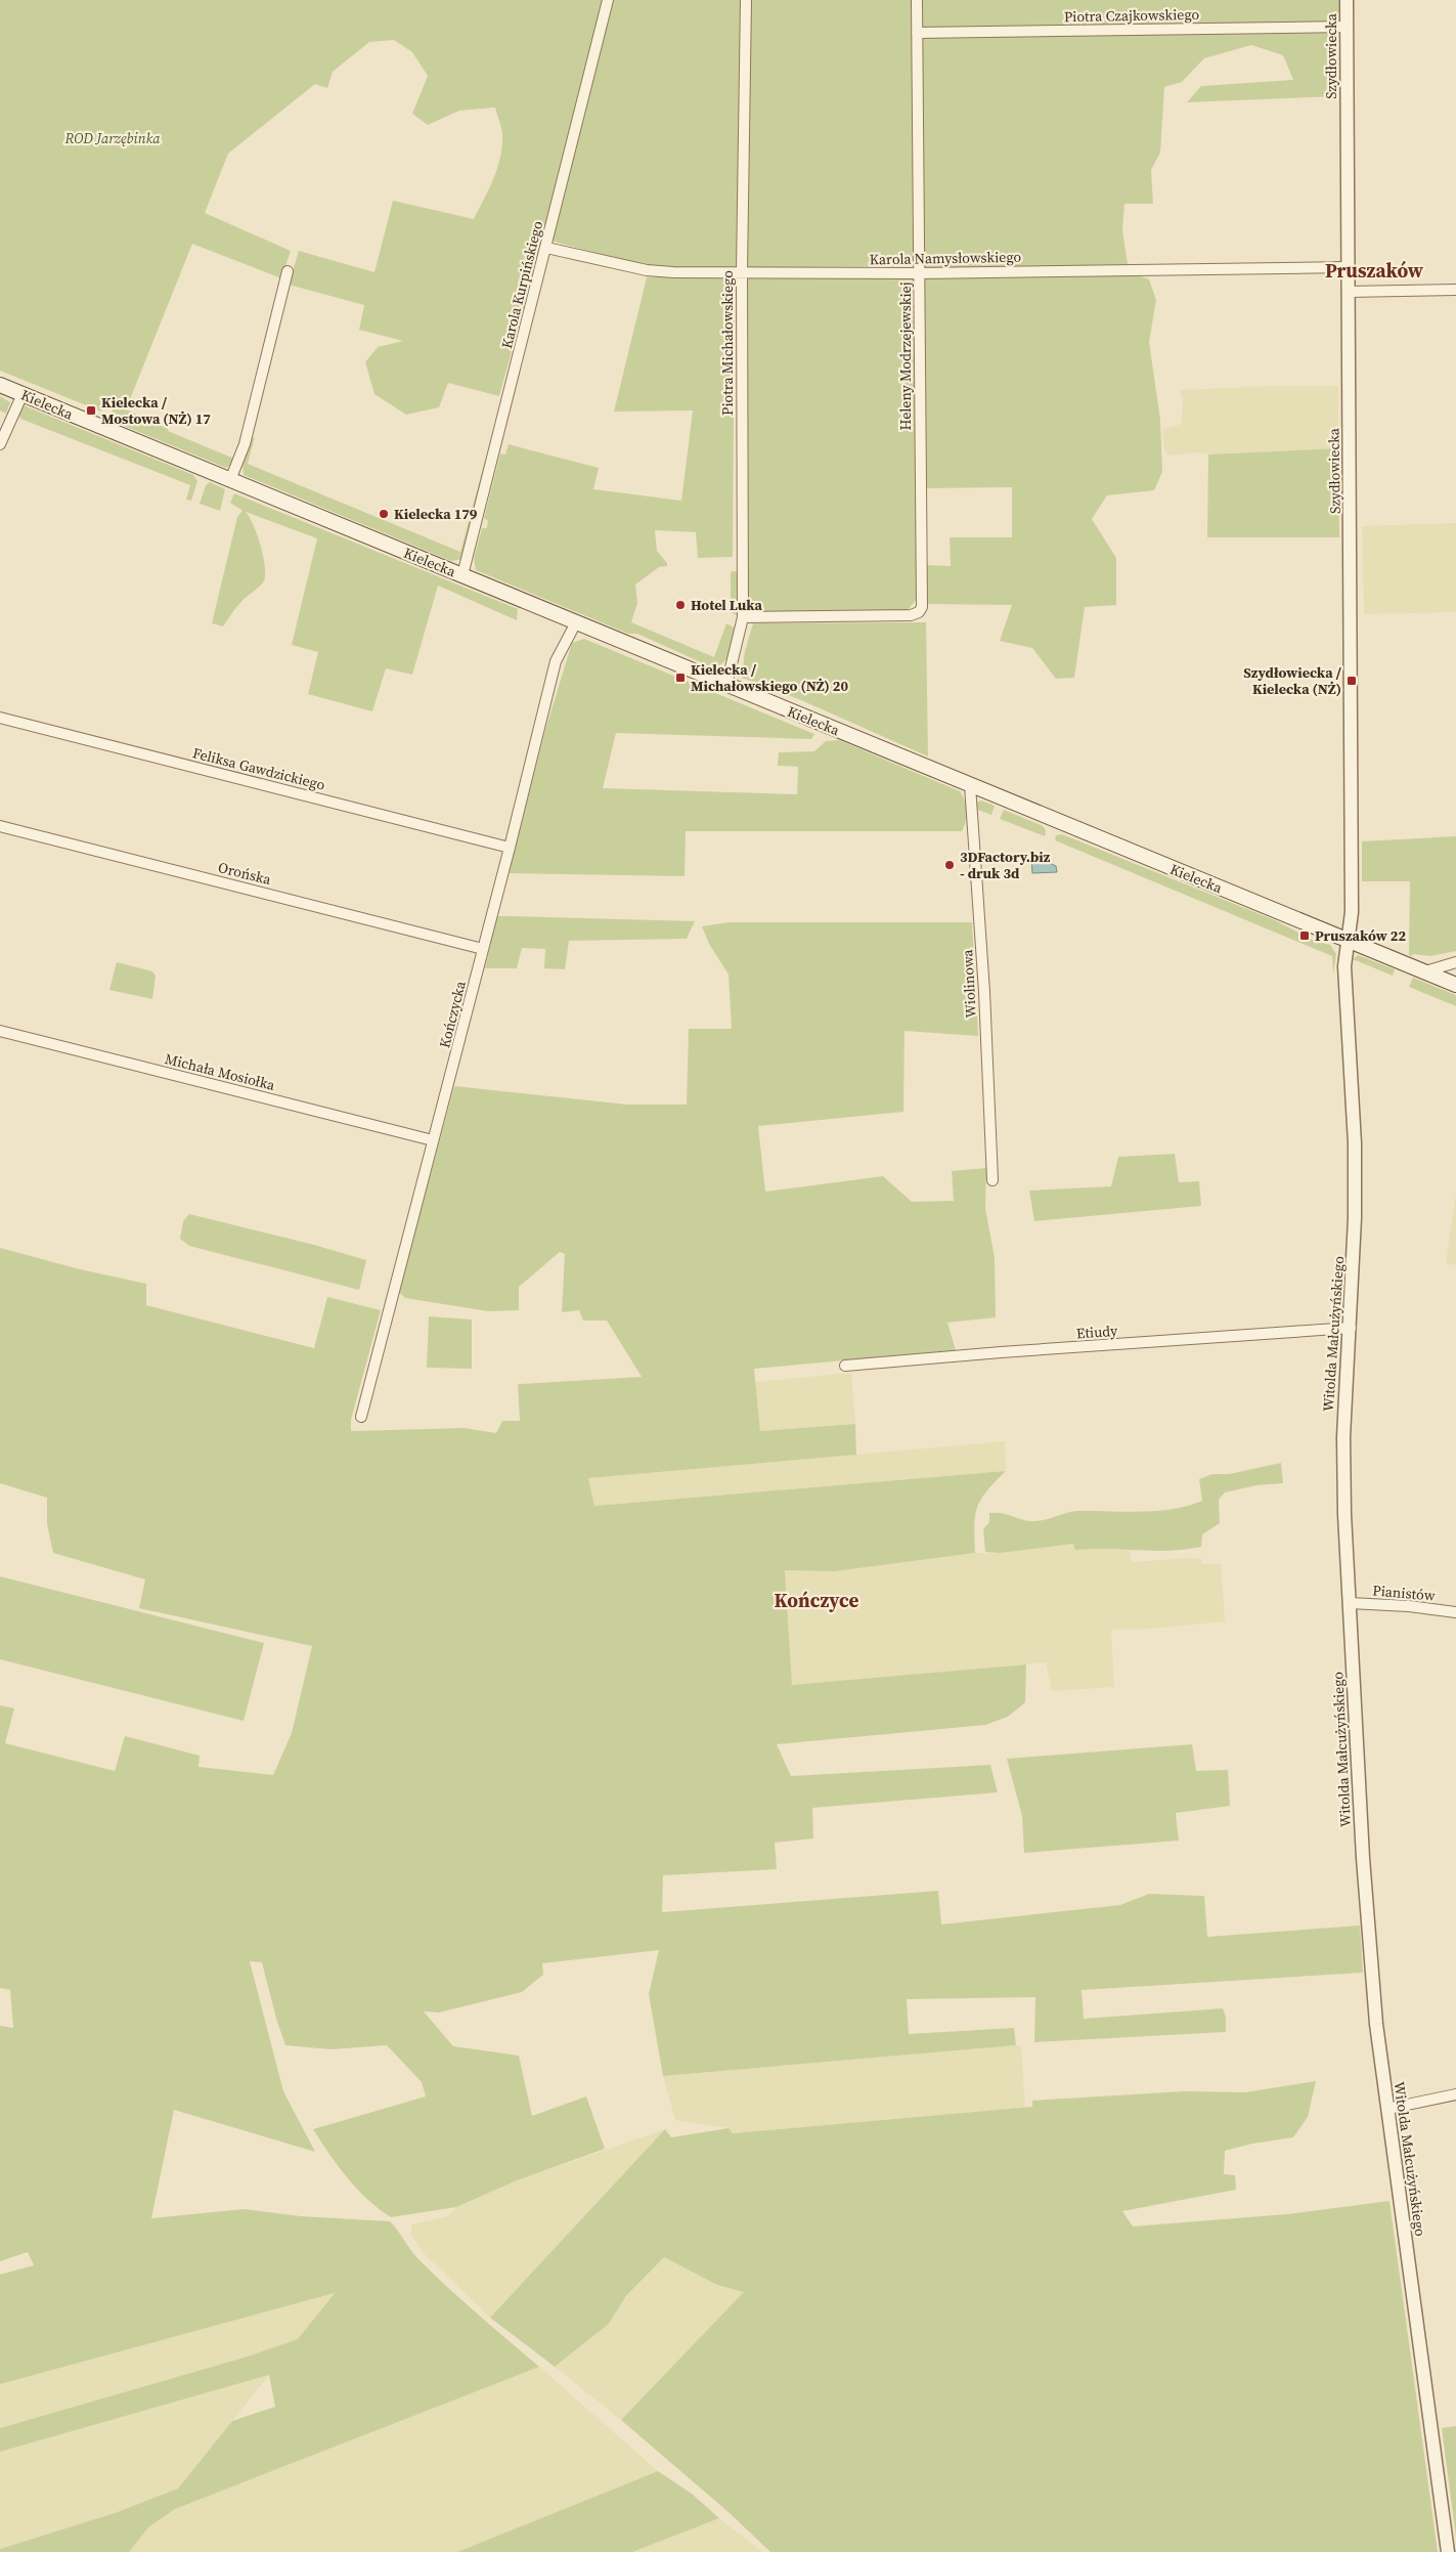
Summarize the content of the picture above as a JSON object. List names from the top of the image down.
{
  "streets": {
    "main road": ["Kielecka"],
    "street": [
      "Piotra Czajkowskiego",
      "Szydłowiecka",
      "Karola Namysłowskiego",
      "Karola Kurpińskiego",
      "Piotra Michałowskiego",
      "Heleny Modrzejewskiej",
      "Feliksa Gawdzickiego",
      "Orońska",
      "Wiolinowa",
      "Kończycka",
      "Michała Mosiołka",
      "Etiudy",
      "Witolda Małcużyńskiego",
      "Pianistów"
    ]
  },
  "crossings": [
    ["Piotra Czajkowskiego", "Szydłowiecka"],
    ["Piotra Czajkowskiego", "Heleny Modrzejewskiej"],
    ["Szydłowiecka", "Karola Namysłowskiego"],
    ["Szydłowiecka", "Kielecka"],
    ["Szydłowiecka", "Witolda Małcużyńskiego"],
    ["Karola Namysłowskiego", "Karola Kurpińskiego"],
    ["Karola Namysłowskiego", "Piotra Michałowskiego"],
    ["Karola Namysłowskiego", "Heleny Modrzejewskiej"],
    ["Karola Kurpińskiego", "Kielecka"],
    ["Piotra Michałowskiego", "Heleny Modrzejewskiej"],
    ["Piotra Michałowskiego", "Kielecka"],
    ["Kielecka", "Wiolinowa"],
    ["Kielecka", "Kończycka"],
    ["Kielecka", "Witolda Małcużyńskiego"],
    ["Feliksa Gawdzickiego", "Kończycka"],
    ["Orońska", "Kończycka"],
    ["Kończycka", "Michała Mosiołka"],
    ["Etiudy", "Witolda Małcużyńskiego"],
    ["Witolda Małcużyńskiego", "Pianistów"]
  ],
  "districts": ["Pruszaków", "Kończyce"],
  "parks": ["ROD Jarzębinka"],
  "places": {
    "transit": [
      "Kielecka / Mostowa (NŻ) 17",
      "Kielecka / Michałowskiego (NŻ) 20",
      "Szydłowiecka / Kielecka (NŻ)",
      "Pruszaków 22"
    ],
    "other": ["Kielecka 179", "Hotel Luka", "3DFactory.biz - druk 3d"]
  }
}
